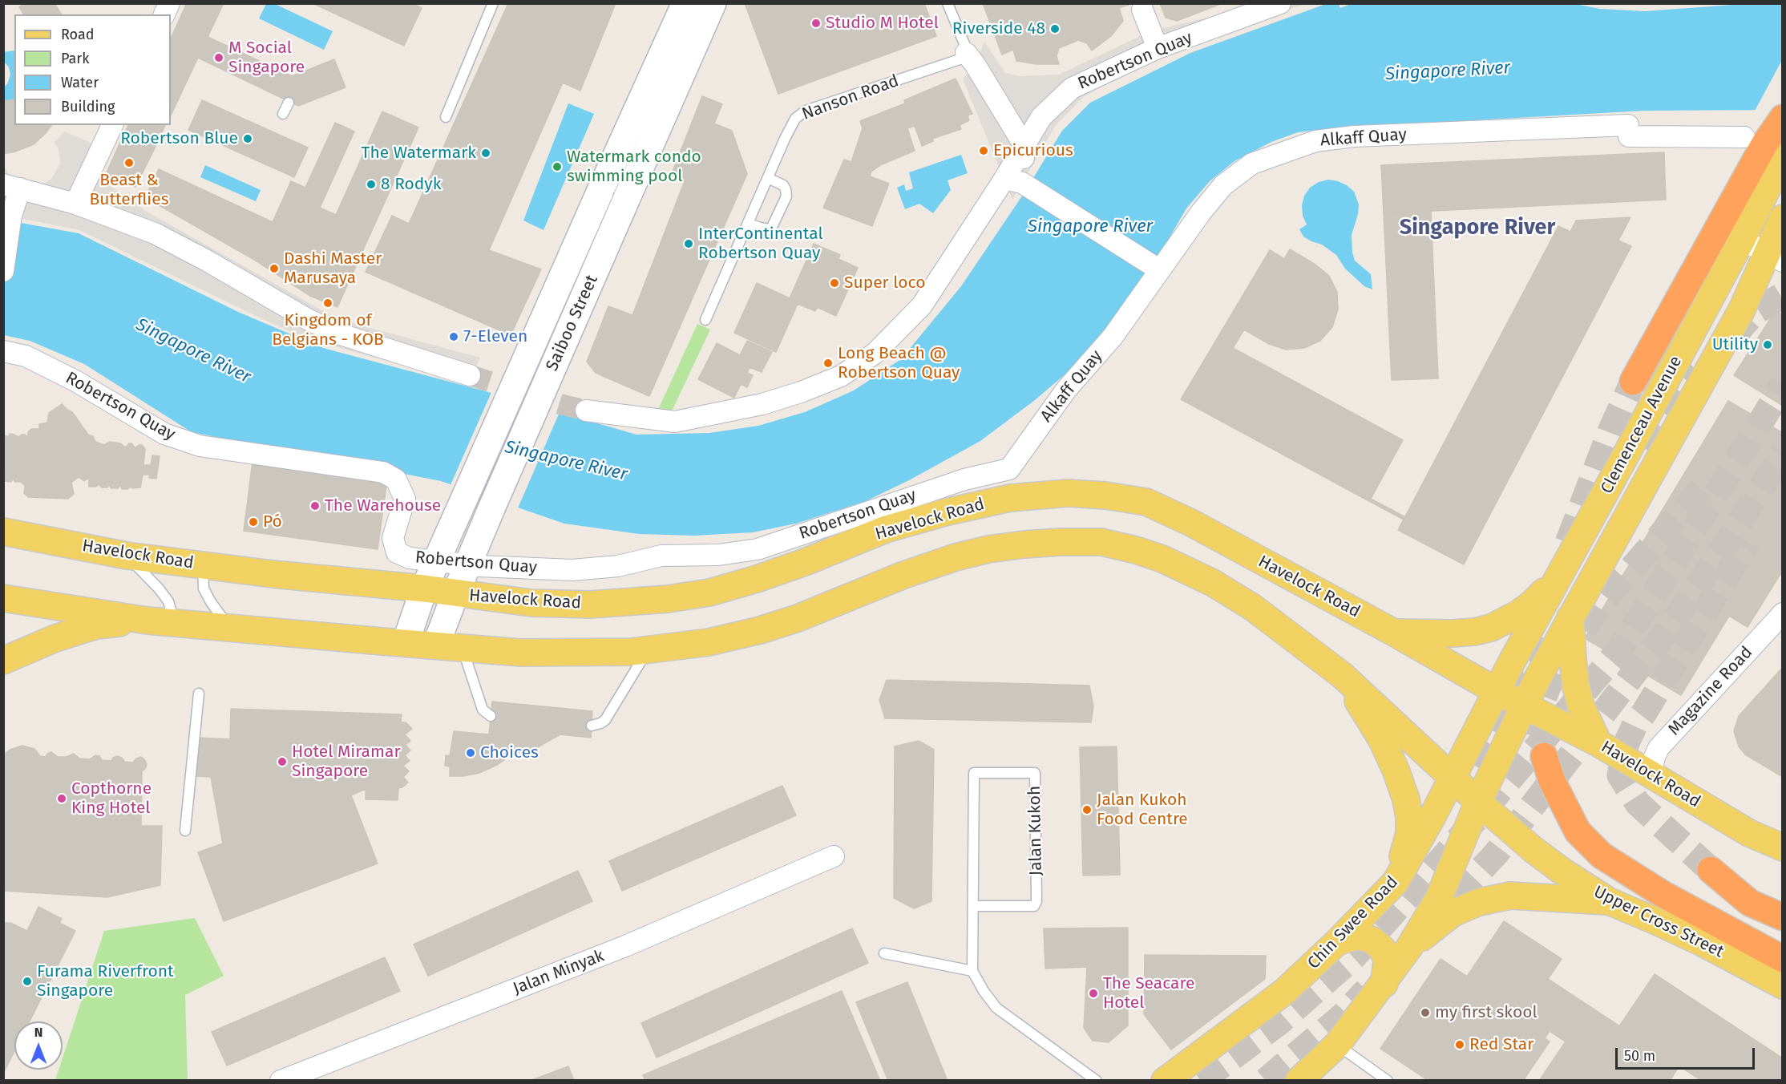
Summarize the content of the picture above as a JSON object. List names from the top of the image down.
{
  "streets": {
    "main road": [
      "Clemenceau Avenue",
      "Havelock Road",
      "Upper Cross Street",
      "Chin Swee Road"
    ],
    "street": [
      "Robertson Quay",
      "Alkaff Quay",
      "Saiboo Street",
      "Magazine Road",
      "Jalan Minyak"
    ],
    "lane": ["Nanson Road", "Jalan Kukoh"]
  },
  "crossings": [
    ["Robertson Quay", "Alkaff Quay"],
    ["Robertson Quay", "Saiboo Street"],
    ["Alkaff Quay", "Clemenceau Avenue"],
    ["Saiboo Street", "Havelock Road"],
    ["Clemenceau Avenue", "Havelock Road"],
    ["Clemenceau Avenue", "Chin Swee Road"],
    ["Havelock Road", "Magazine Road"],
    ["Havelock Road", "Chin Swee Road"],
    ["Upper Cross Street", "Chin Swee Road"]
  ],
  "districts": ["Singapore River"],
  "water": ["Singapore River"],
  "places": [
    "Studio M Hotel",
    "Riverside 48",
    "M Social Singapore",
    "Robertson Blue",
    "Epicurious",
    "The Watermark",
    "Beast & Butterflies",
    "Watermark condo swimming pool",
    "8 Rodyk",
    "InterContinental Robertson Quay",
    "Dashi Master Marusaya",
    "Super loco",
    "Kingdom of Belgians - KOB",
    "7-Eleven",
    "Utility",
    "Long Beach @ Robertson Quay",
    "The Warehouse",
    "Pó",
    "Choices",
    "Hotel Miramar Singapore",
    "Copthorne King Hotel",
    "Jalan Kukoh Food Centre",
    "Furama Riverfront Singapore",
    "The Seacare Hotel",
    "my first skool",
    "Red Star"
  ],
  "legend": [
    "Road",
    "Park",
    "Water",
    "Building"
  ],
  "scale_bar": "50 m",
  "north": "top"
}
